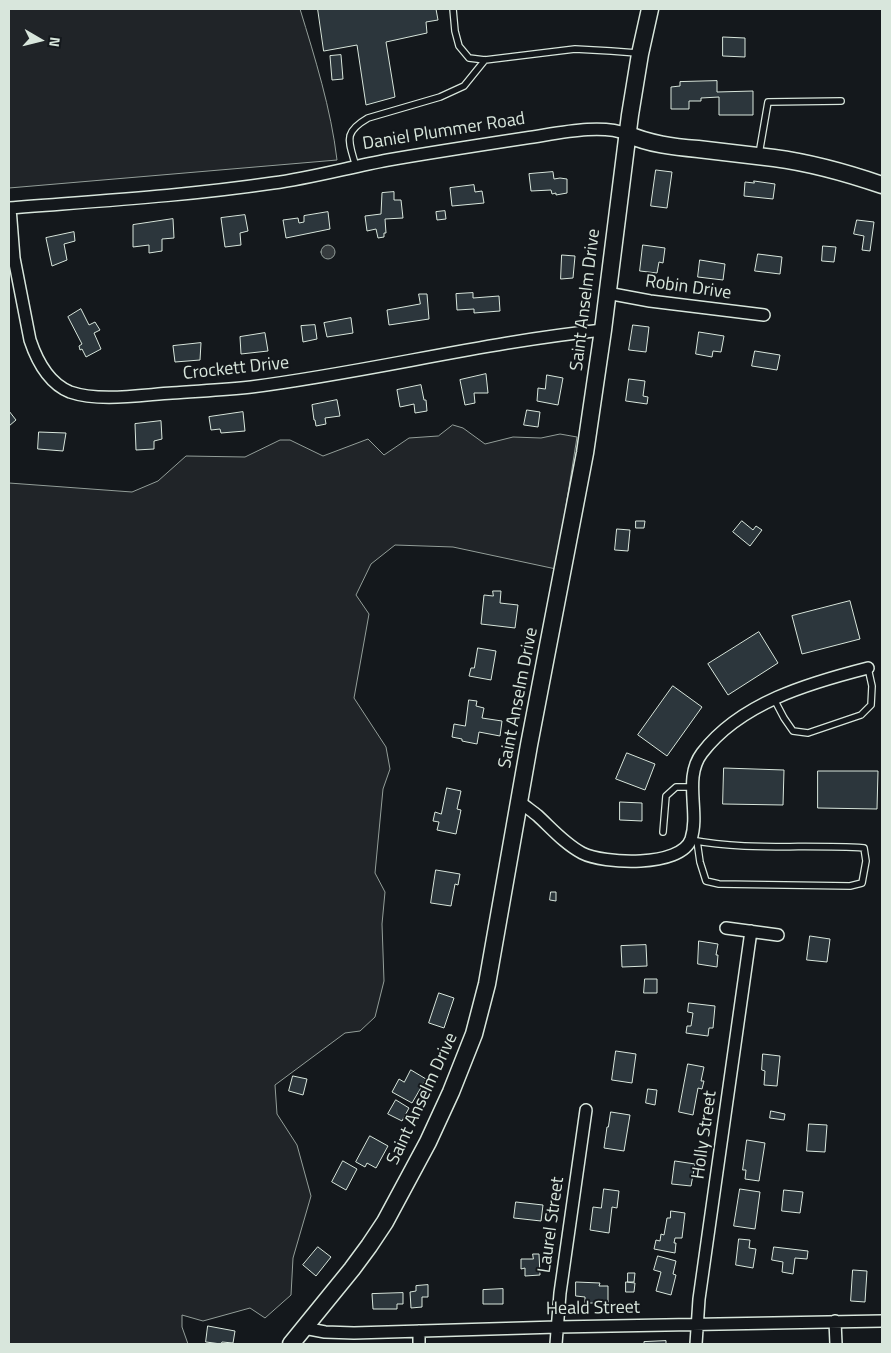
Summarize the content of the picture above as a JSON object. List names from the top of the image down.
{
  "streets": {
    "street": [
      "Daniel Plummer Road",
      "Robin Drive",
      "Saint Anselm Drive",
      "Crockett Drive",
      "Holly Street",
      "Laurel Street",
      "Heald Street"
    ]
  },
  "crossings": [
    ["Daniel Plummer Road", "Saint Anselm Drive"],
    ["Daniel Plummer Road", "Crockett Drive"],
    ["Robin Drive", "Saint Anselm Drive"],
    ["Saint Anselm Drive", "Crockett Drive"],
    ["Saint Anselm Drive", "Heald Street"],
    ["Holly Street", "Heald Street"],
    ["Laurel Street", "Heald Street"]
  ],
  "north": "right"
}
